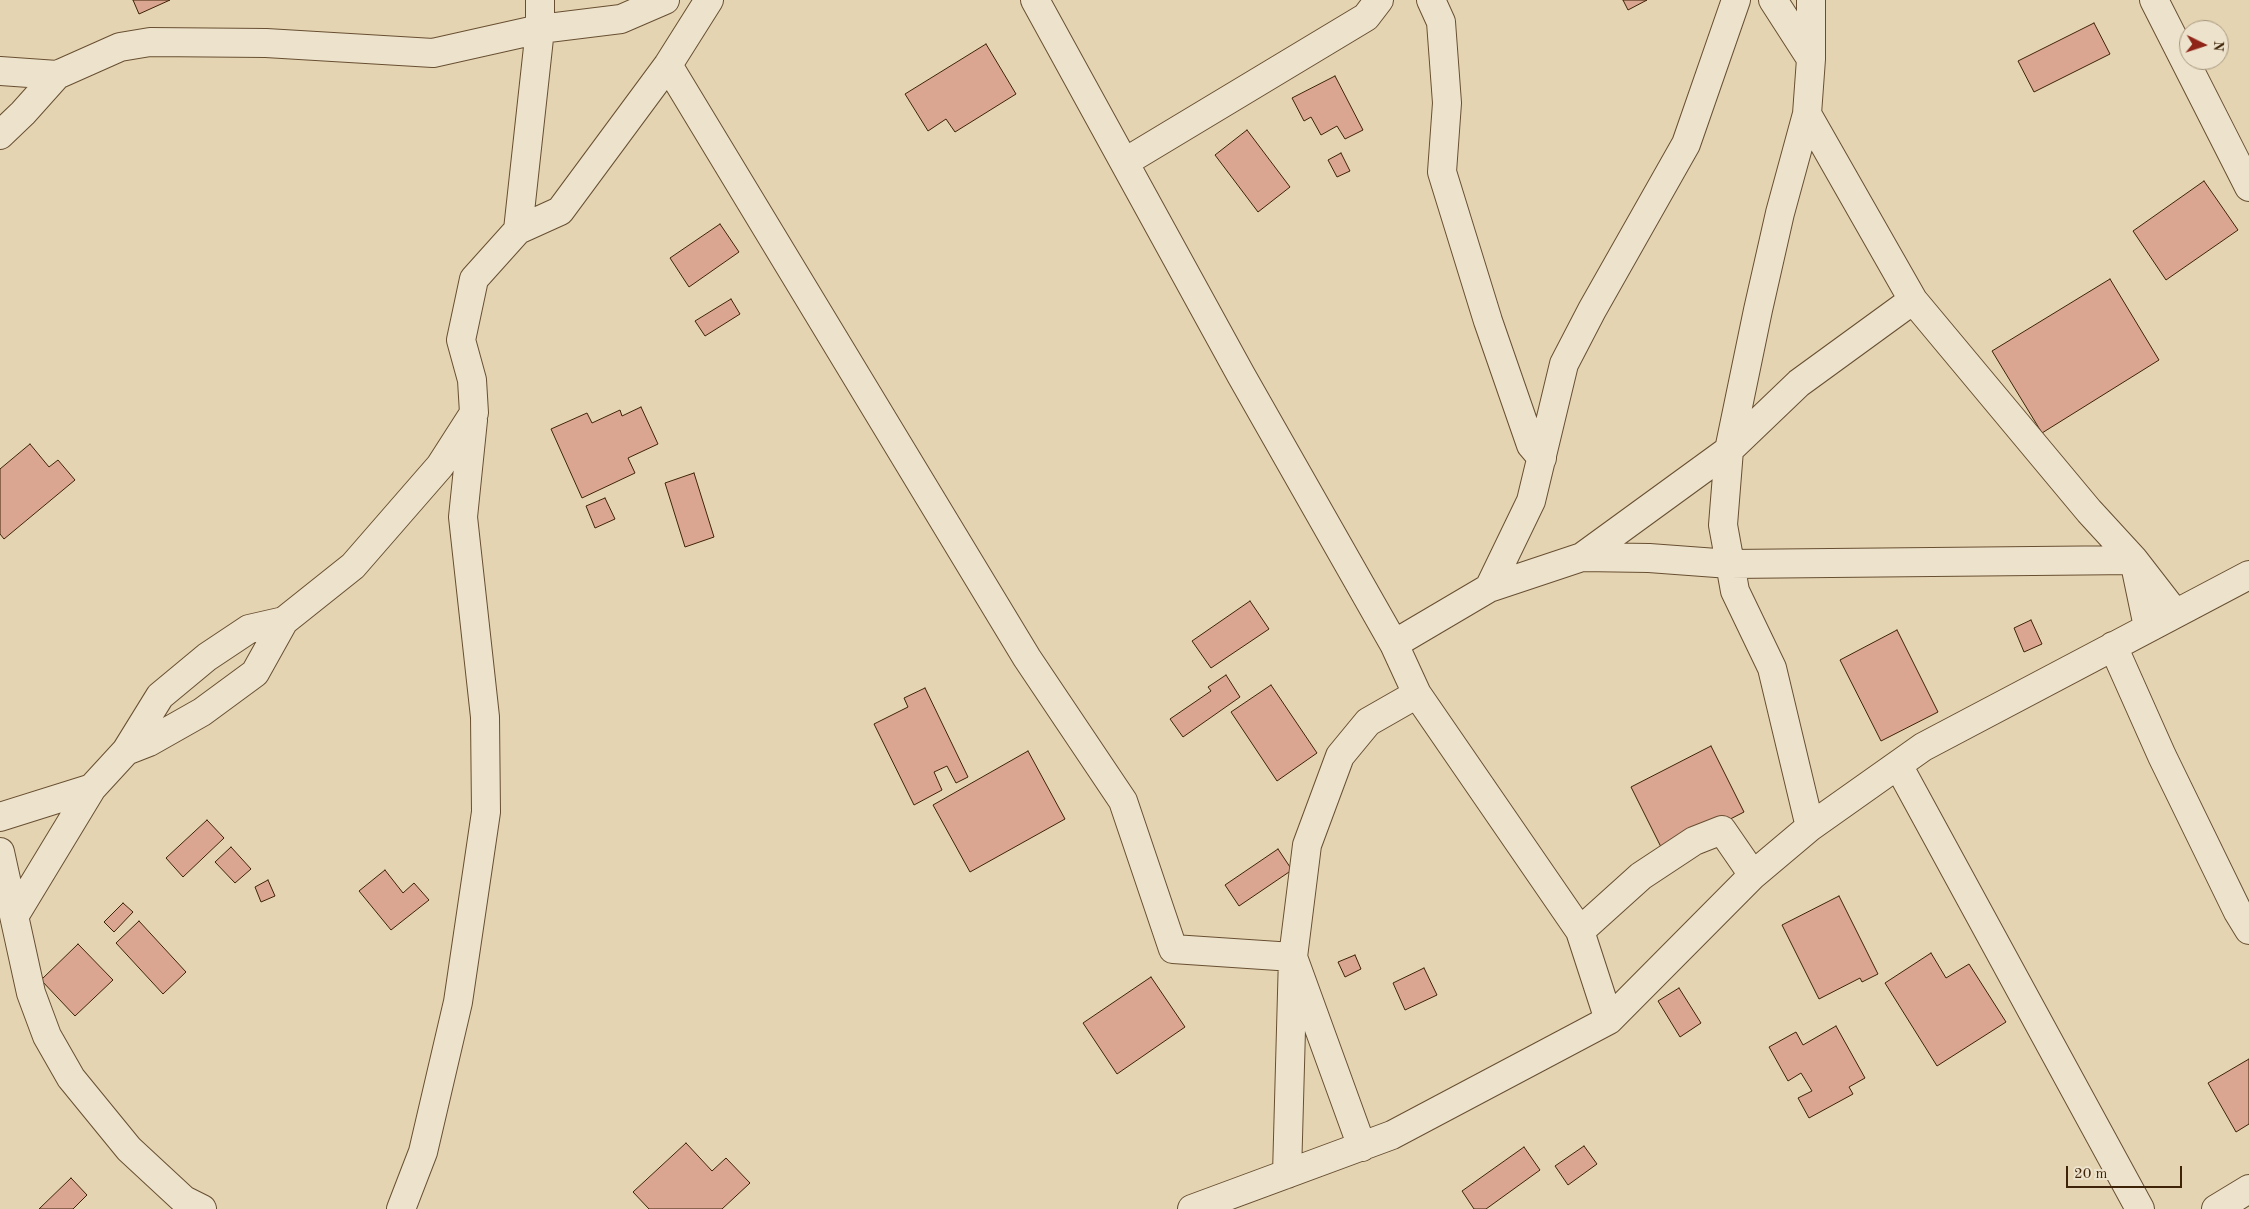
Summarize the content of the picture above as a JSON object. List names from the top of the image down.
{
  "scale_bar": "20 m",
  "north": "right"
}
